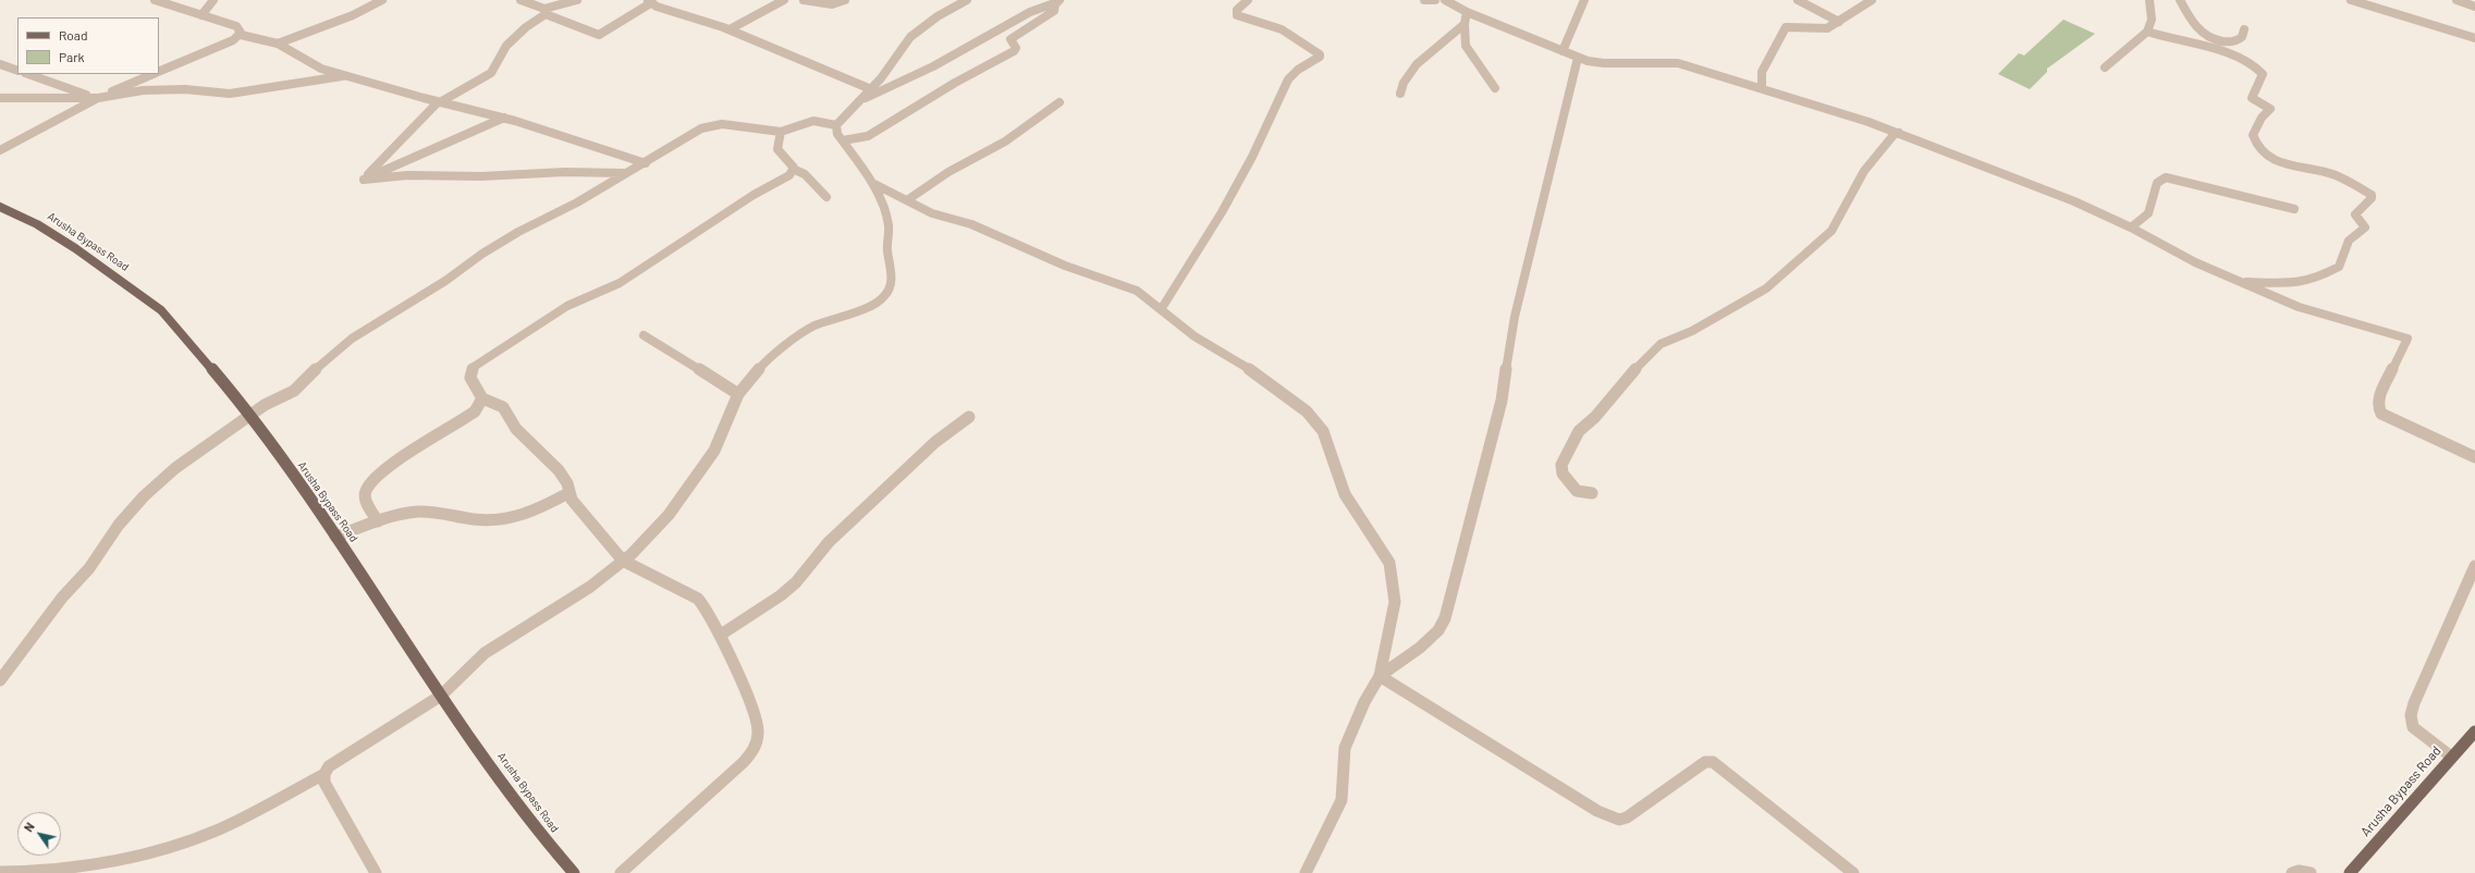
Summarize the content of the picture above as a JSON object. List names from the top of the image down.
{
  "streets": {
    "main road": ["Arusha Bypass Road"]
  },
  "legend": ["Road", "Park"],
  "north": "top left"
}
